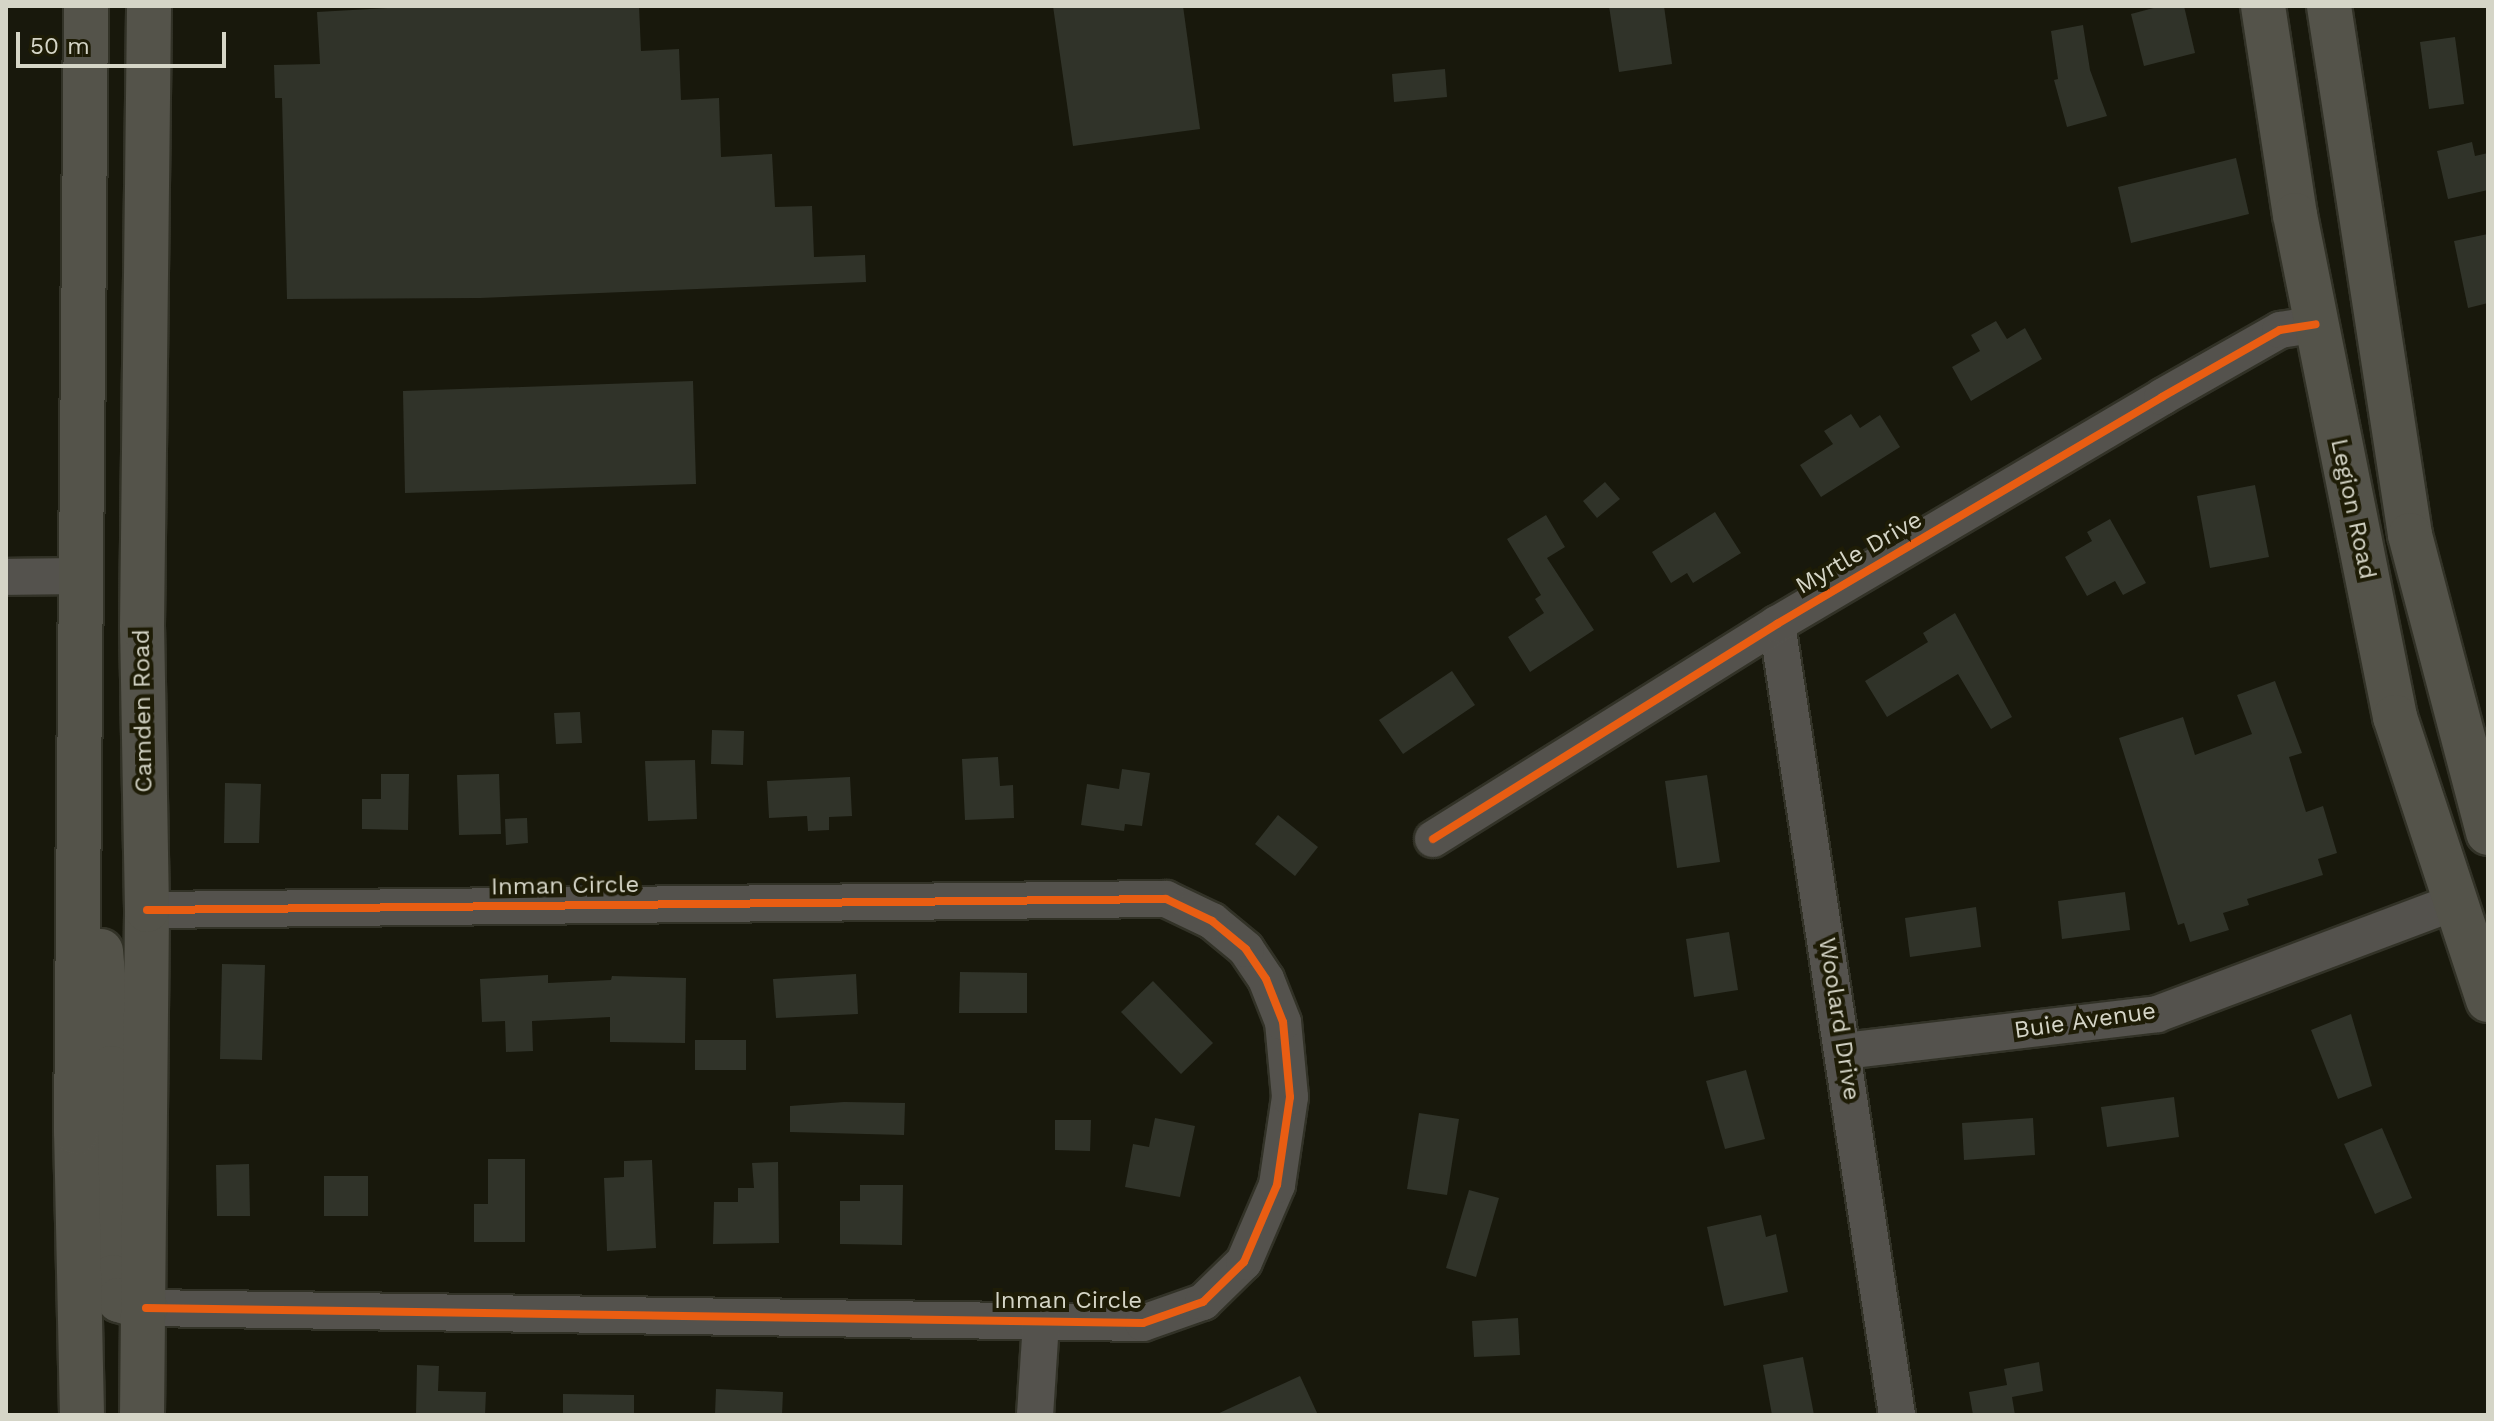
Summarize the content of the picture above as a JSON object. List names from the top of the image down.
{
  "streets": {
    "main road": ["Legion Road", "Camden Road"],
    "street": [
      "Myrtle Drive",
      "Inman Circle",
      "Woolard Drive",
      "Buie Avenue"
    ]
  },
  "crossings": [
    ["Legion Road", "Myrtle Drive"],
    ["Legion Road", "Buie Avenue"],
    ["Myrtle Drive", "Woolard Drive"],
    ["Camden Road", "Inman Circle"],
    ["Woolard Drive", "Buie Avenue"]
  ],
  "scale_bar": "50 m"
}
